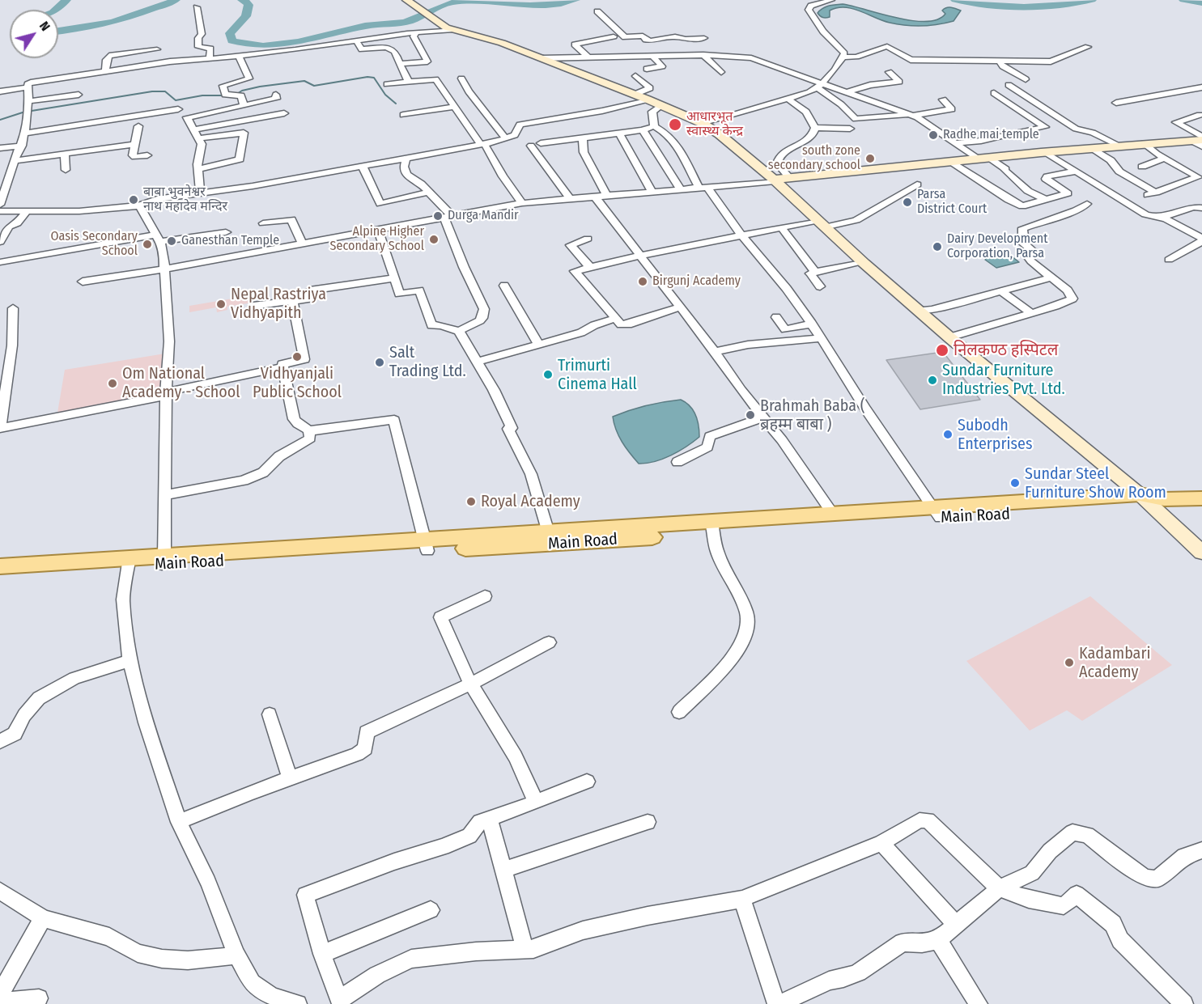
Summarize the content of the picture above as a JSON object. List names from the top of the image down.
{
  "streets": {
    "main road": ["Main Road"]
  },
  "places": [
    "आधारभूत स्वास्थ्य केन्द्र",
    "Radhe mai temple",
    "south zone secondary school",
    "बाबा भुवनेश्वर नाथ महादेव मन्दिर",
    "Parsa District Court",
    "Durga Mandir",
    "Alpine Higher Secondary School",
    "Ganesthan Temple",
    "Oasis Secondary School",
    "Dairy Development Corporation, Parsa",
    "Birgunj Academy",
    "Nepal Rastriya Vidhyapith",
    "निलकण्ठ हस्पिटल",
    "Vidhyanjali Public School",
    "Salt Trading Ltd.",
    "Trimurti Cinema Hall",
    "Sundar Furniture Industries Pvt. Ltd.",
    "Om National Academy - School",
    "Brahmah Baba ( ब्रहम्म बाबा )",
    "Subodh Enterprises",
    "Sundar Steel Furniture Show Room",
    "Royal Academy",
    "Kadambari Academy"
  ],
  "north": "top right"
}
